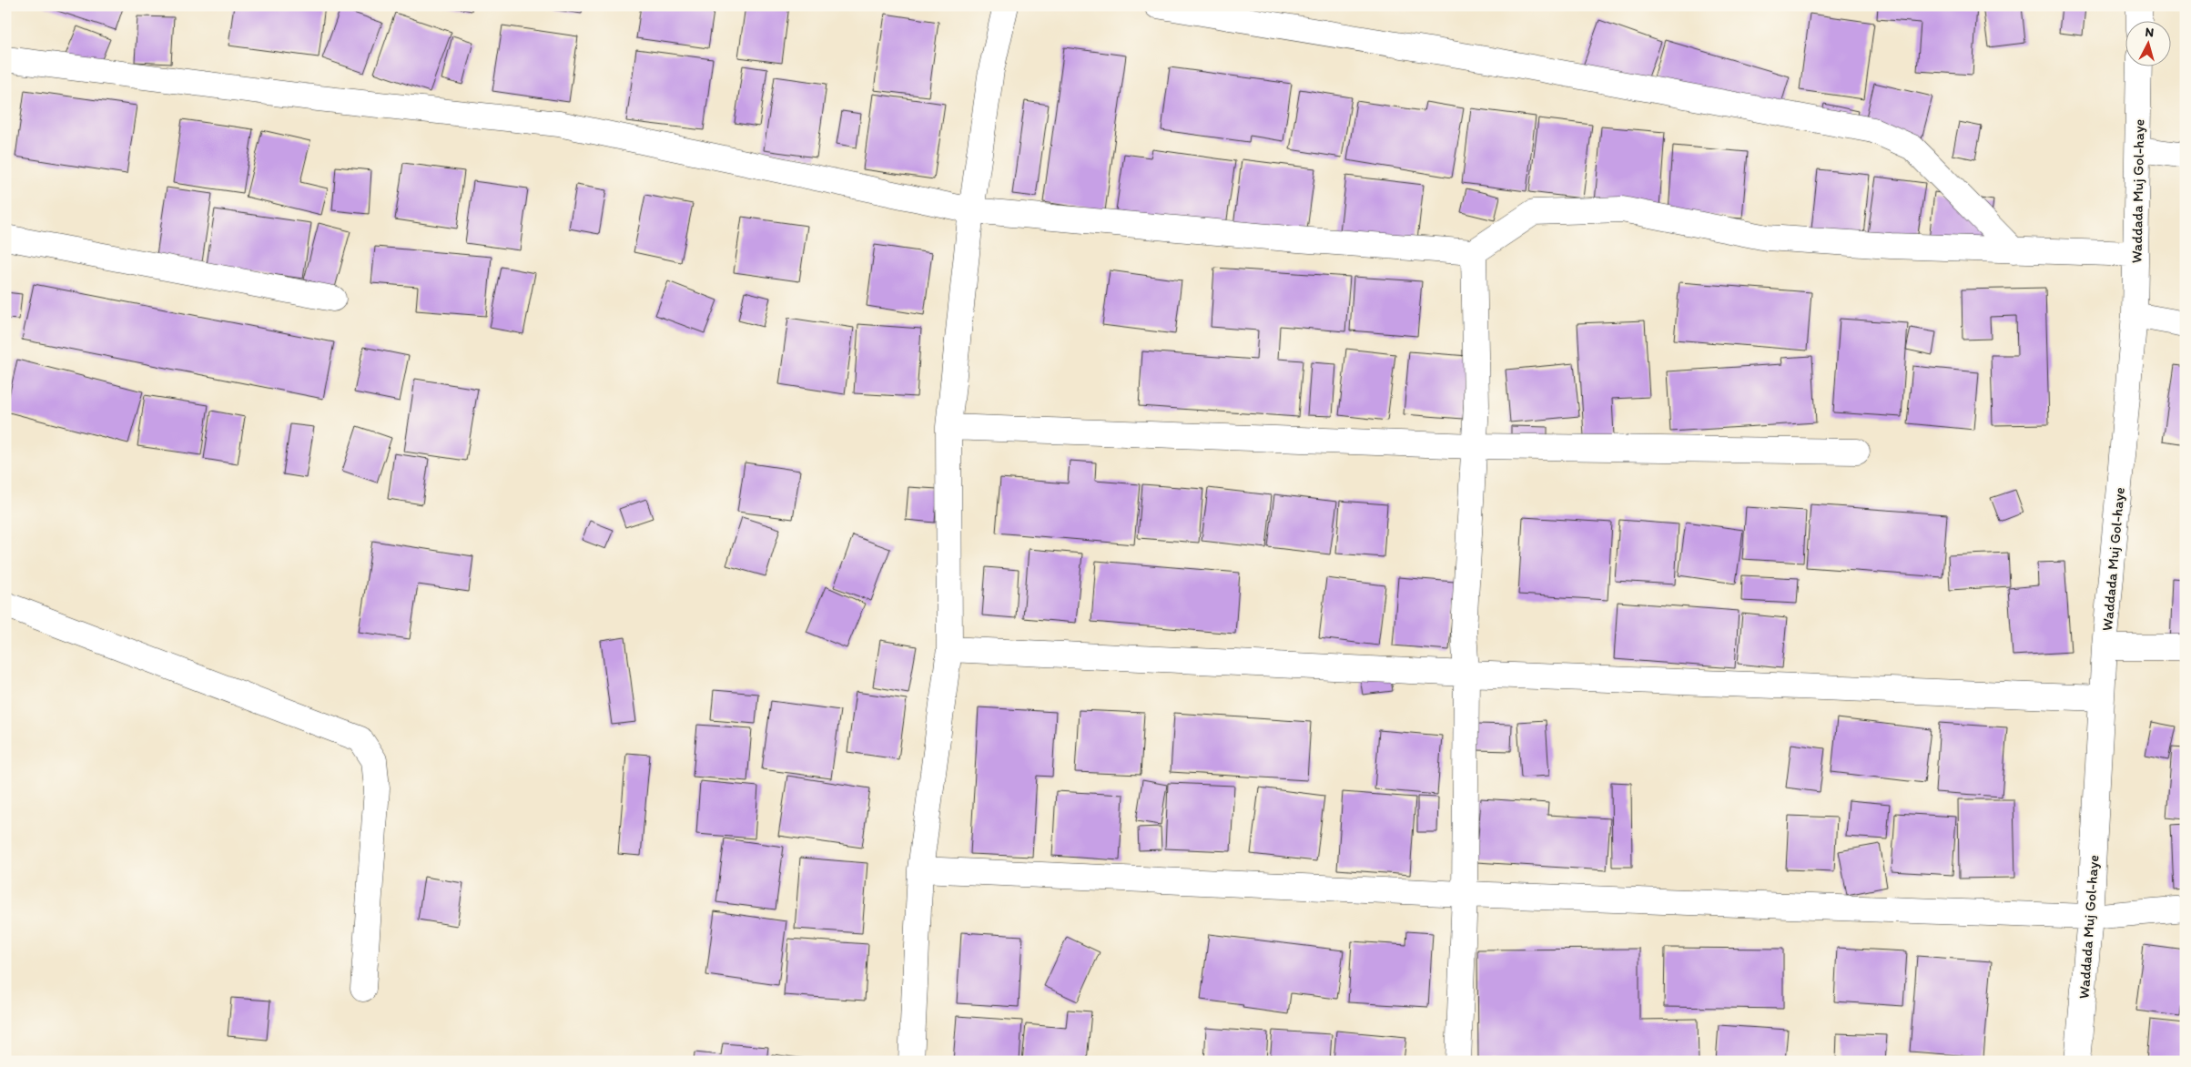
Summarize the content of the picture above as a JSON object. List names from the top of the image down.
{
  "streets": {
    "street": ["Waddada Muj Gol-haye"]
  },
  "north": "top"
}
